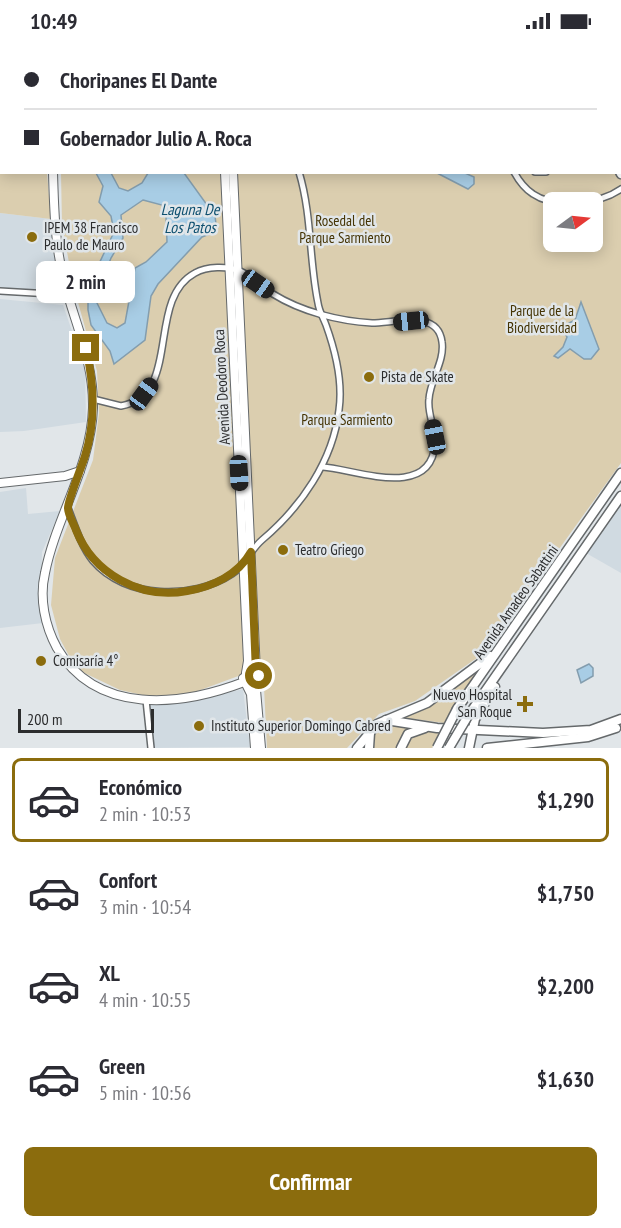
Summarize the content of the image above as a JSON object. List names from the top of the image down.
{
  "streets": {
    "main road": ["Avenida Deodoro Roca", "Avenida Amadeo Sabattini"]
  },
  "water": ["Laguna De Los Patos"],
  "parks": ["Rosedal del Parque Sarmiento", "Parque de la Biodiversidad", "Parque Sarmiento"],
  "places": {
    "other": [
      "IPEM 38 Francisco Paulo de Mauro",
      "Pista de Skate",
      "Teatro Griego",
      "Comisaría 4°",
      "Instituto Superior Domingo Cabred"
    ],
    "health": ["Nuevo Hospital San Roque"]
  },
  "scale_bar": "200 m",
  "north": "right",
  "page": {
    "status": "10:49",
    "banner": ["Choripanes El Dante", "Gobernador Julio A. Roca"],
    "bubble": "2 min",
    "scale": "200 m",
    "list": [
      {
        "name": "Económico",
        "note": "2 min · 10:53",
        "value": "$1,290"
      },
      {
        "name": "Confort",
        "note": "3 min · 10:54",
        "value": "$1,750"
      },
      {
        "name": "XL",
        "note": "4 min · 10:55",
        "value": "$2,200"
      },
      {
        "name": "Green",
        "note": "5 min · 10:56",
        "value": "$1,630"
      }
    ],
    "buttons": "Confirmar"
  }
}
